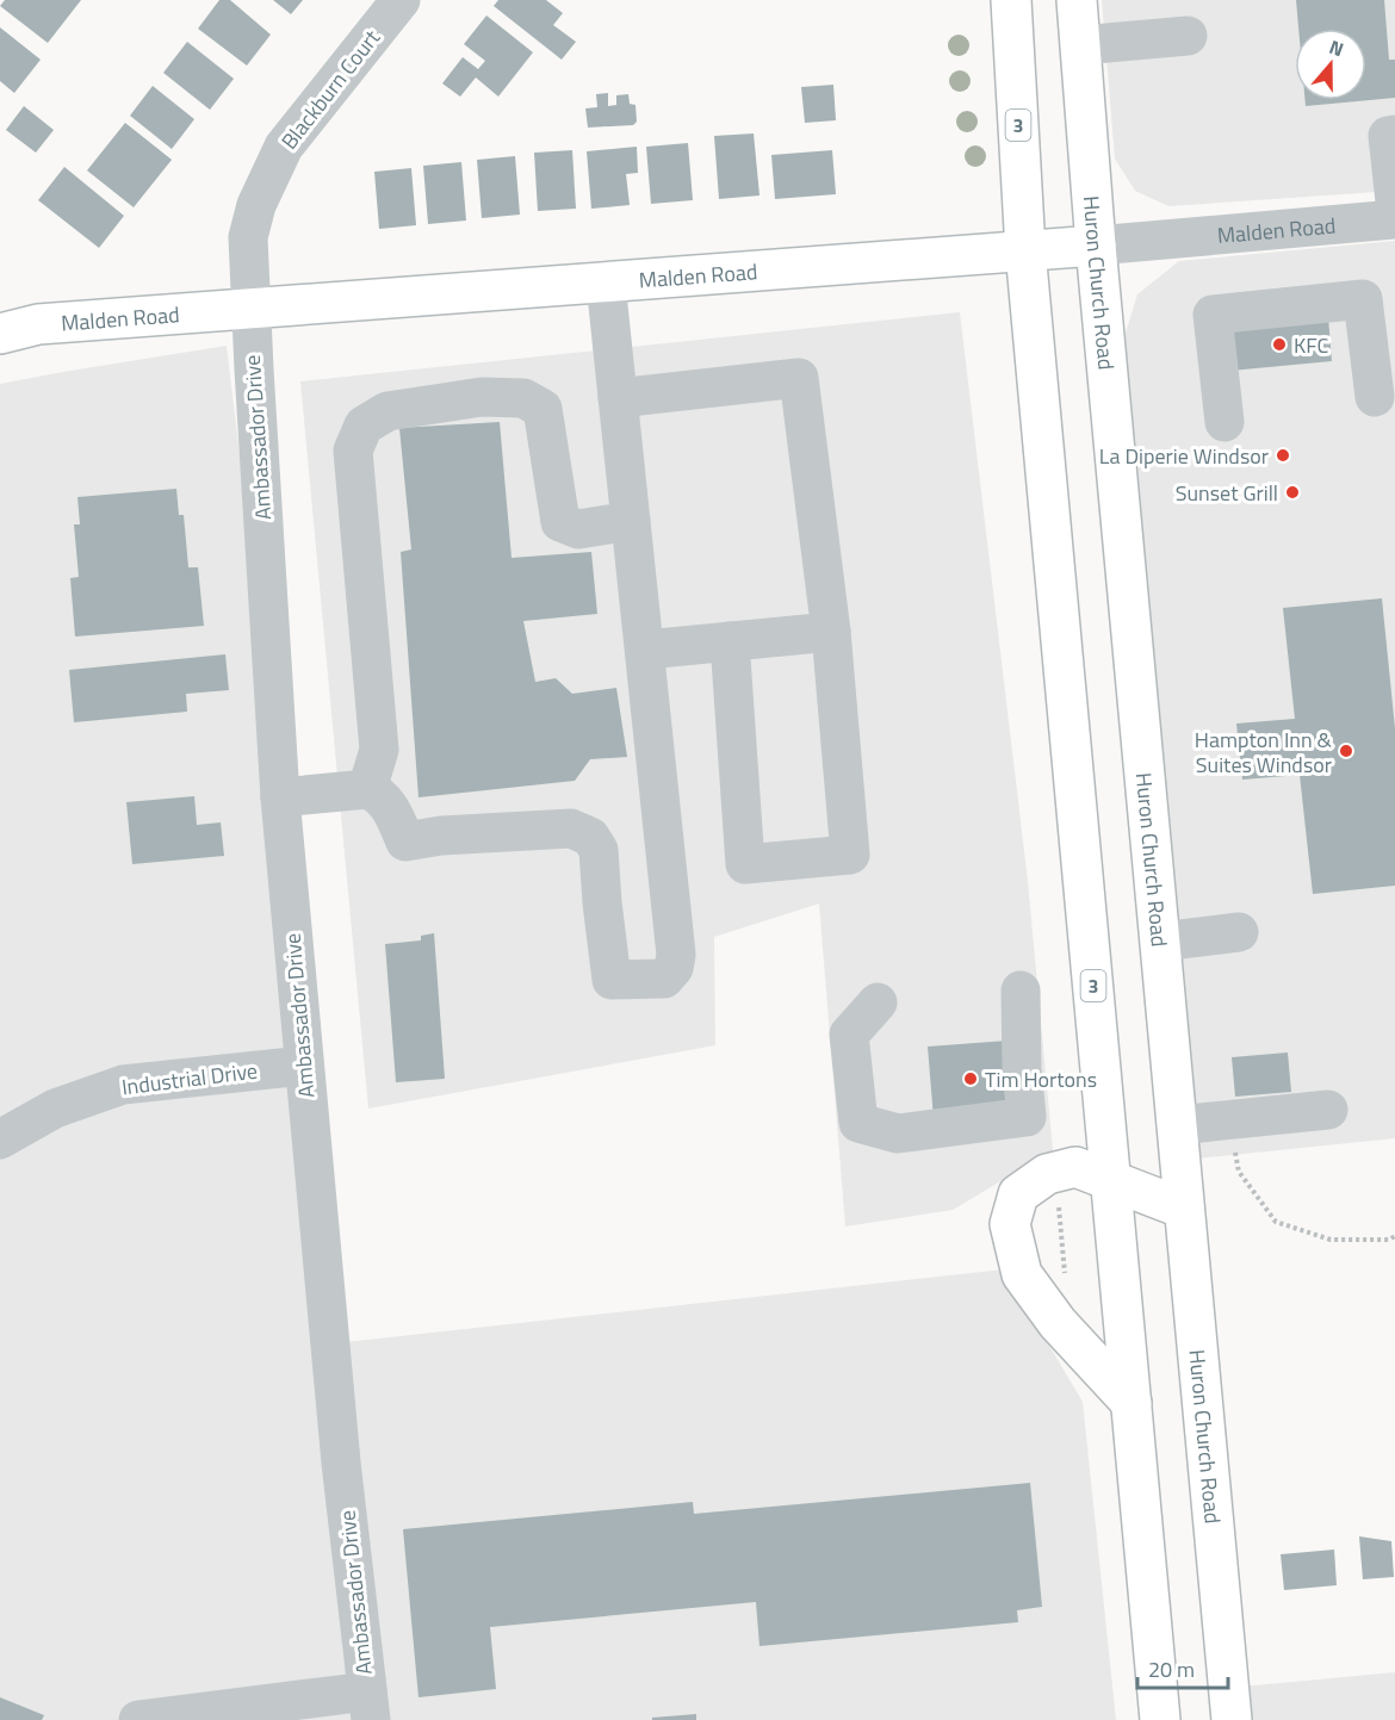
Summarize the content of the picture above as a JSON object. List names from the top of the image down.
{
  "streets": {
    "main road": ["3", "Malden Road", "Huron Church Road"],
    "street": ["Blackburn Court", "Ambassador Drive", "Industrial Drive"]
  },
  "crossings": [
    ["Blackburn Court", "Malden Road"],
    ["Blackburn Court", "Ambassador Drive"],
    ["3", "Malden Road"],
    ["Malden Road", "Huron Church Road"],
    ["Malden Road", "Ambassador Drive"],
    ["Ambassador Drive", "Industrial Drive"]
  ],
  "places": [
    "KFC",
    "La Diperie Windsor",
    "Sunset Grill",
    "Hampton Inn & Suites Windsor",
    "Tim Hortons"
  ],
  "scale_bar": "20 m",
  "north": "top"
}
